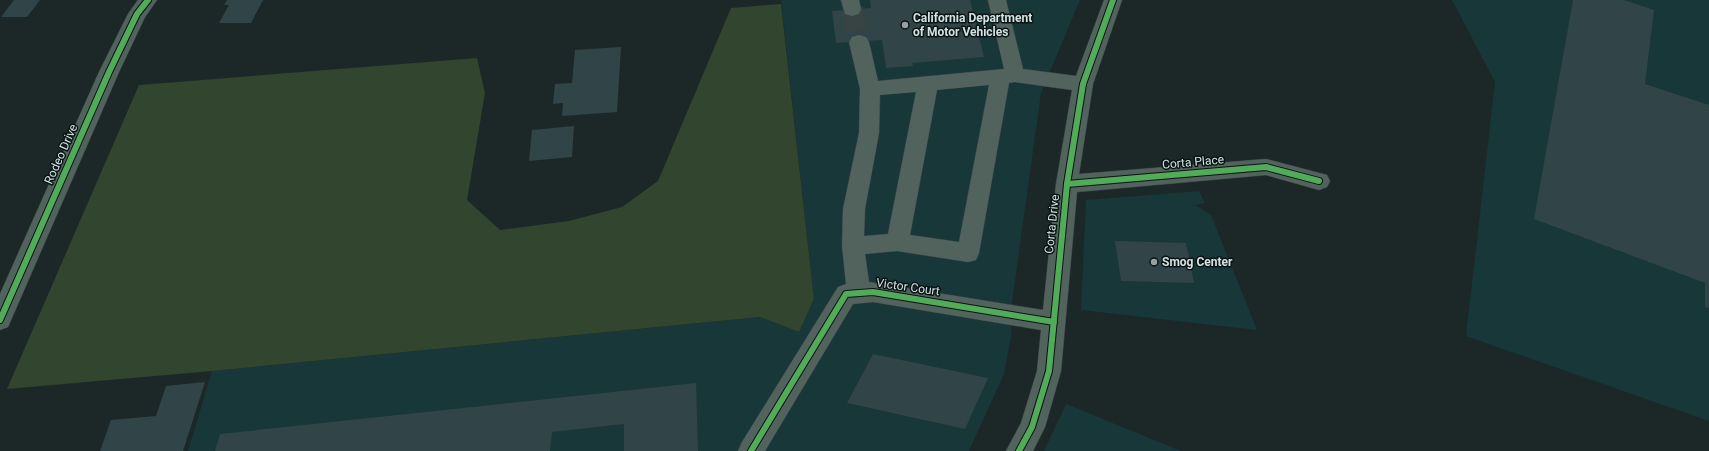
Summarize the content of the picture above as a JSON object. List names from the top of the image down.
{
  "streets": {
    "street": [
      "Rodeo Drive",
      "Corta Place",
      "Corta Drive",
      "Victor Court"
    ]
  },
  "crossings": [
    ["Corta Place", "Corta Drive"],
    ["Corta Drive", "Victor Court"]
  ],
  "places": ["California Department of Motor Vehicles", "Smog Center"]
}
